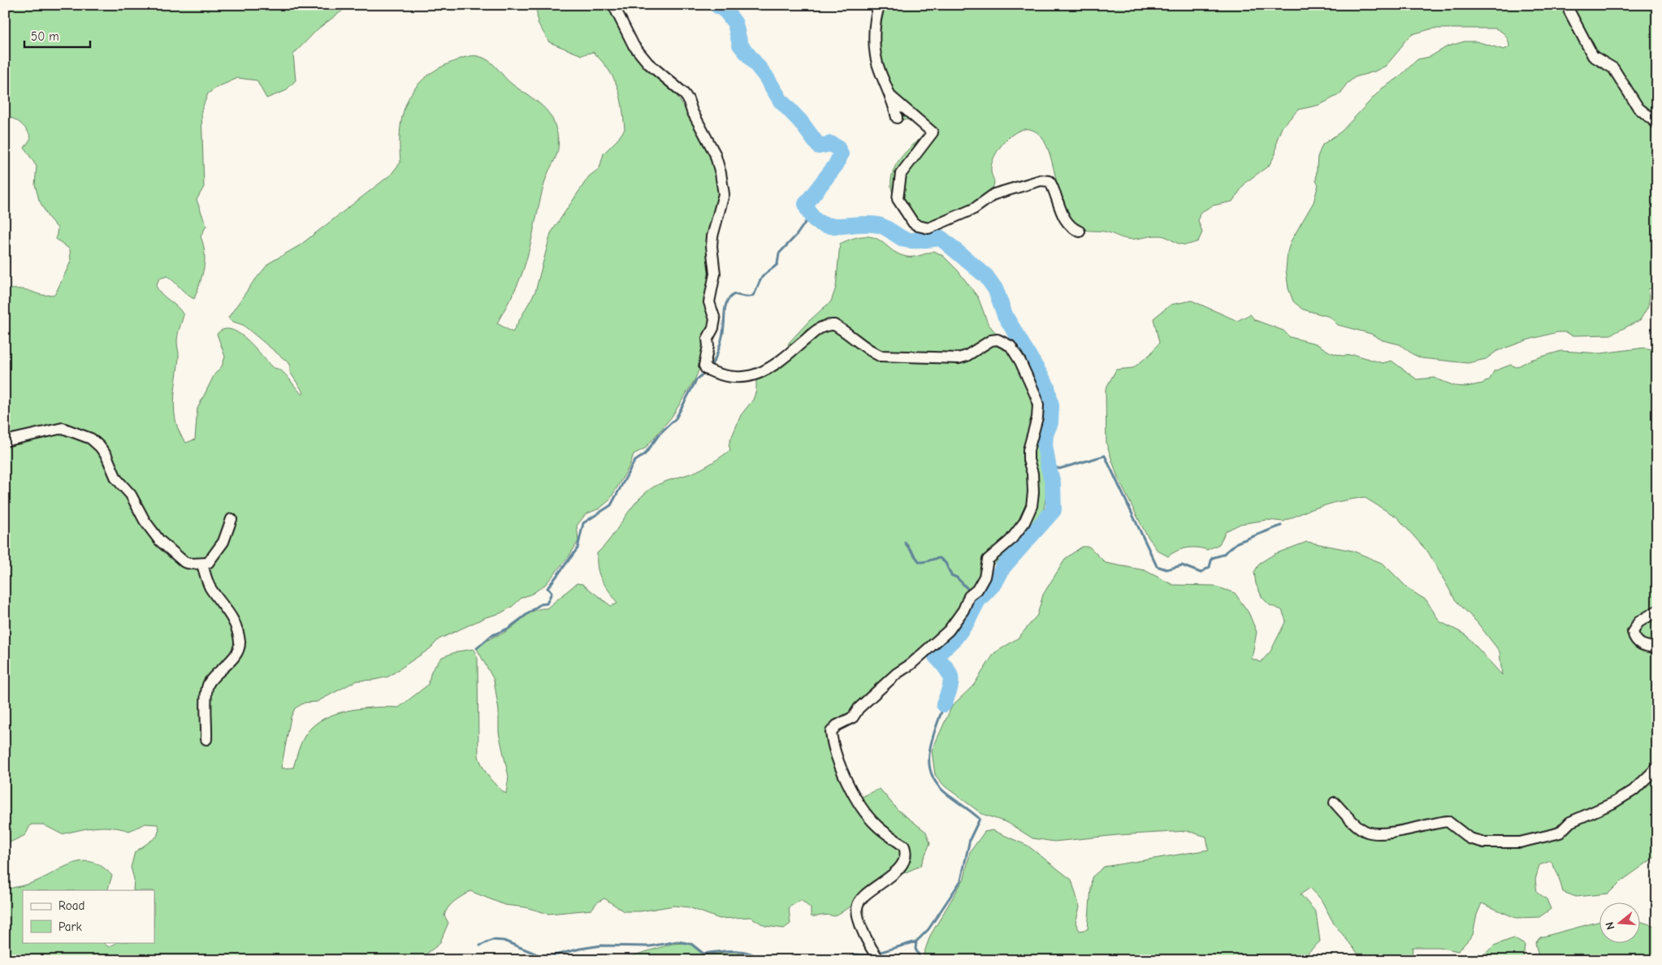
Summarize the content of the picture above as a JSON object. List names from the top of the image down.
{
  "legend": ["Road", "Park"],
  "scale_bar": "50 m",
  "north": "left"
}
